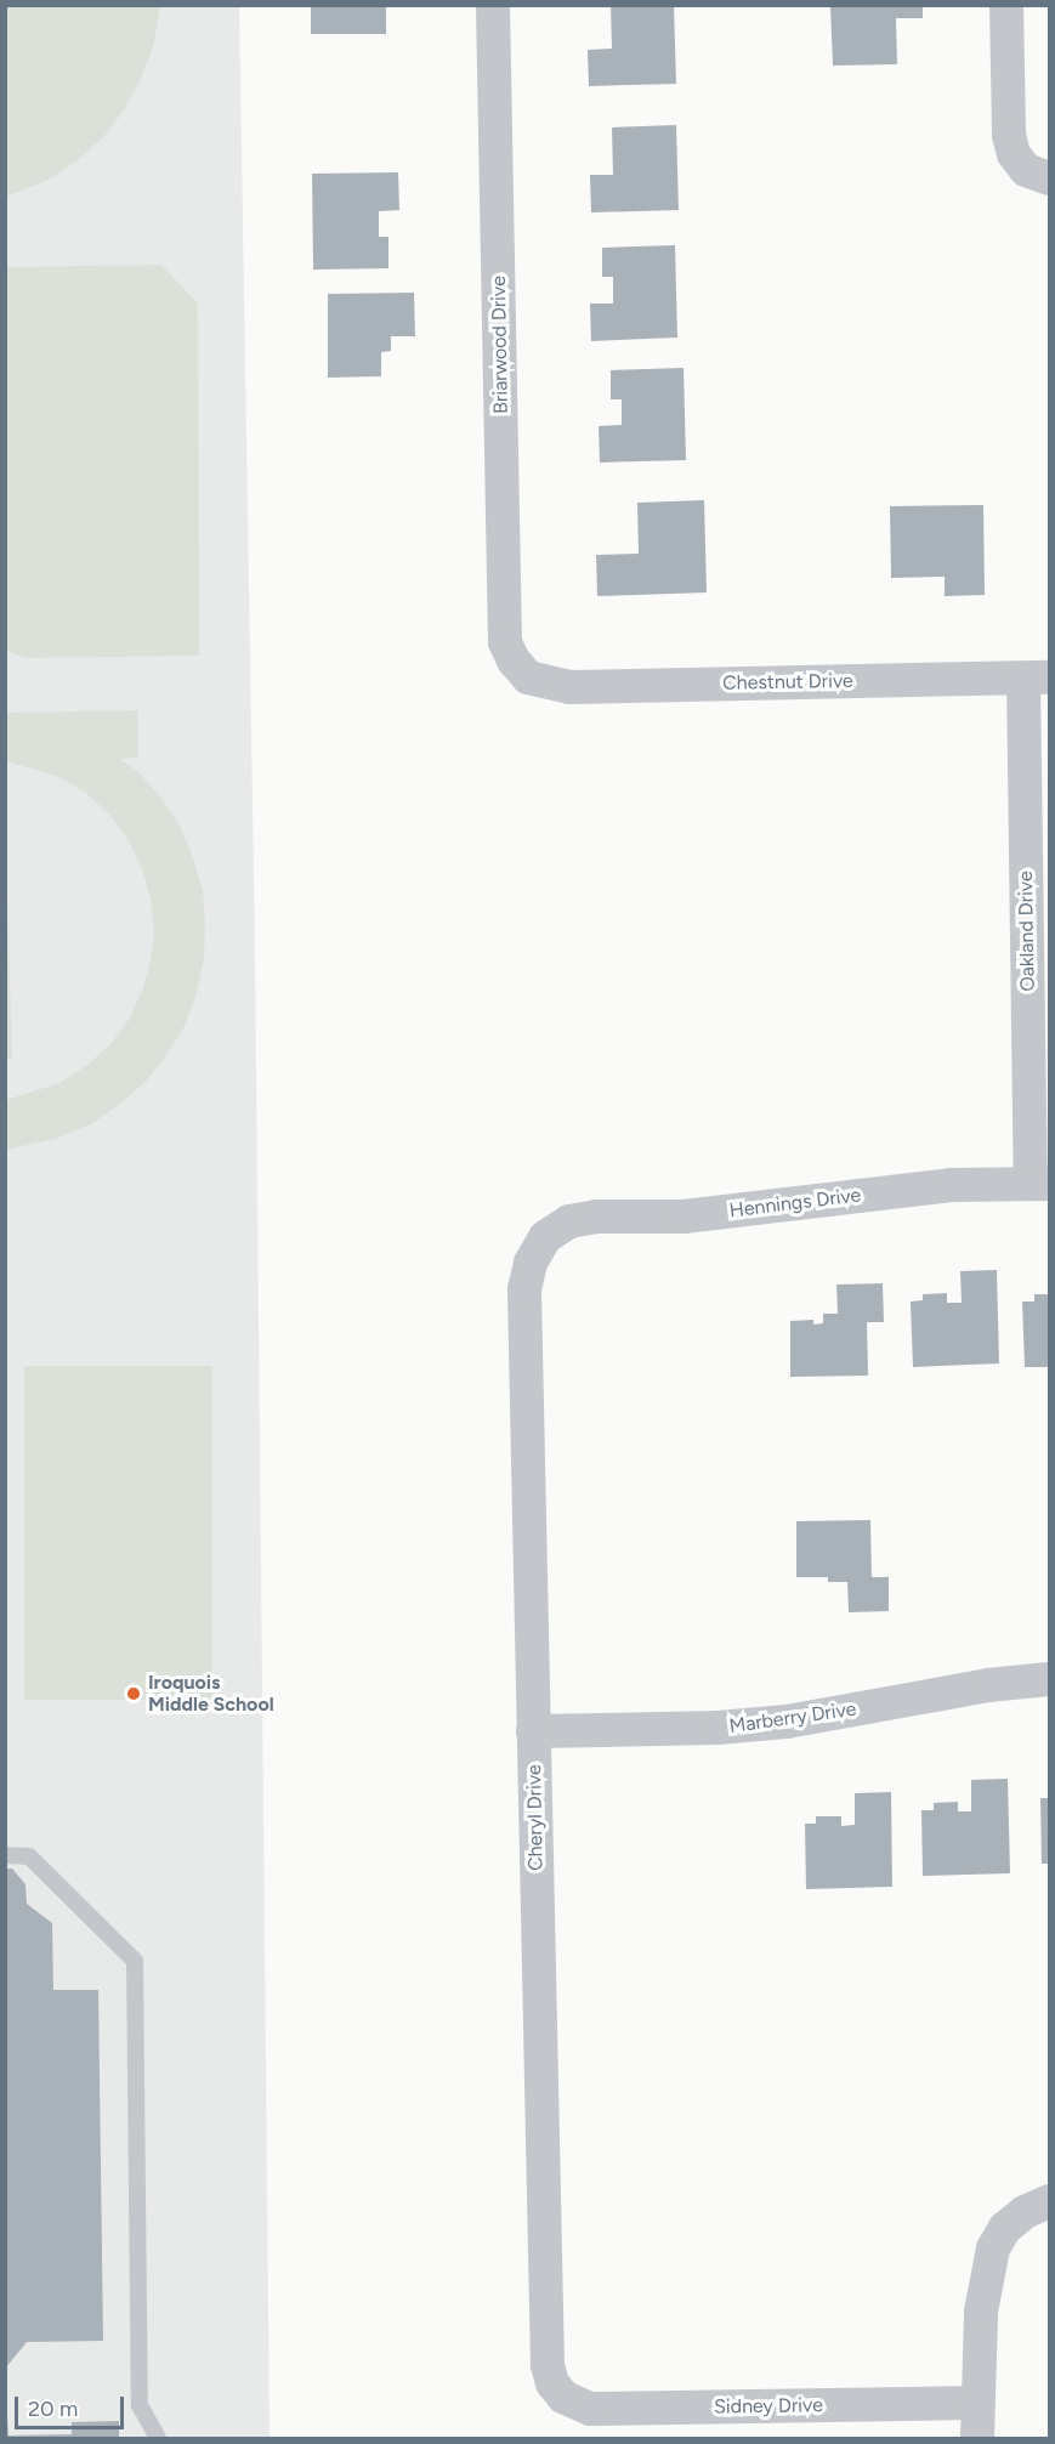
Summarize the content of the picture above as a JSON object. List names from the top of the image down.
{
  "streets": {
    "street": [
      "Briarwood Drive",
      "Chestnut Drive",
      "Oakland Drive",
      "Hennings Drive",
      "Marberry Drive",
      "Cheryl Drive",
      "Sidney Drive"
    ]
  },
  "crossings": [
    ["Briarwood Drive", "Chestnut Drive"],
    ["Chestnut Drive", "Oakland Drive"],
    ["Oakland Drive", "Hennings Drive"],
    ["Hennings Drive", "Cheryl Drive"],
    ["Marberry Drive", "Cheryl Drive"],
    ["Cheryl Drive", "Sidney Drive"]
  ],
  "places": ["Iroquois Middle School"],
  "scale_bar": "20 m"
}
